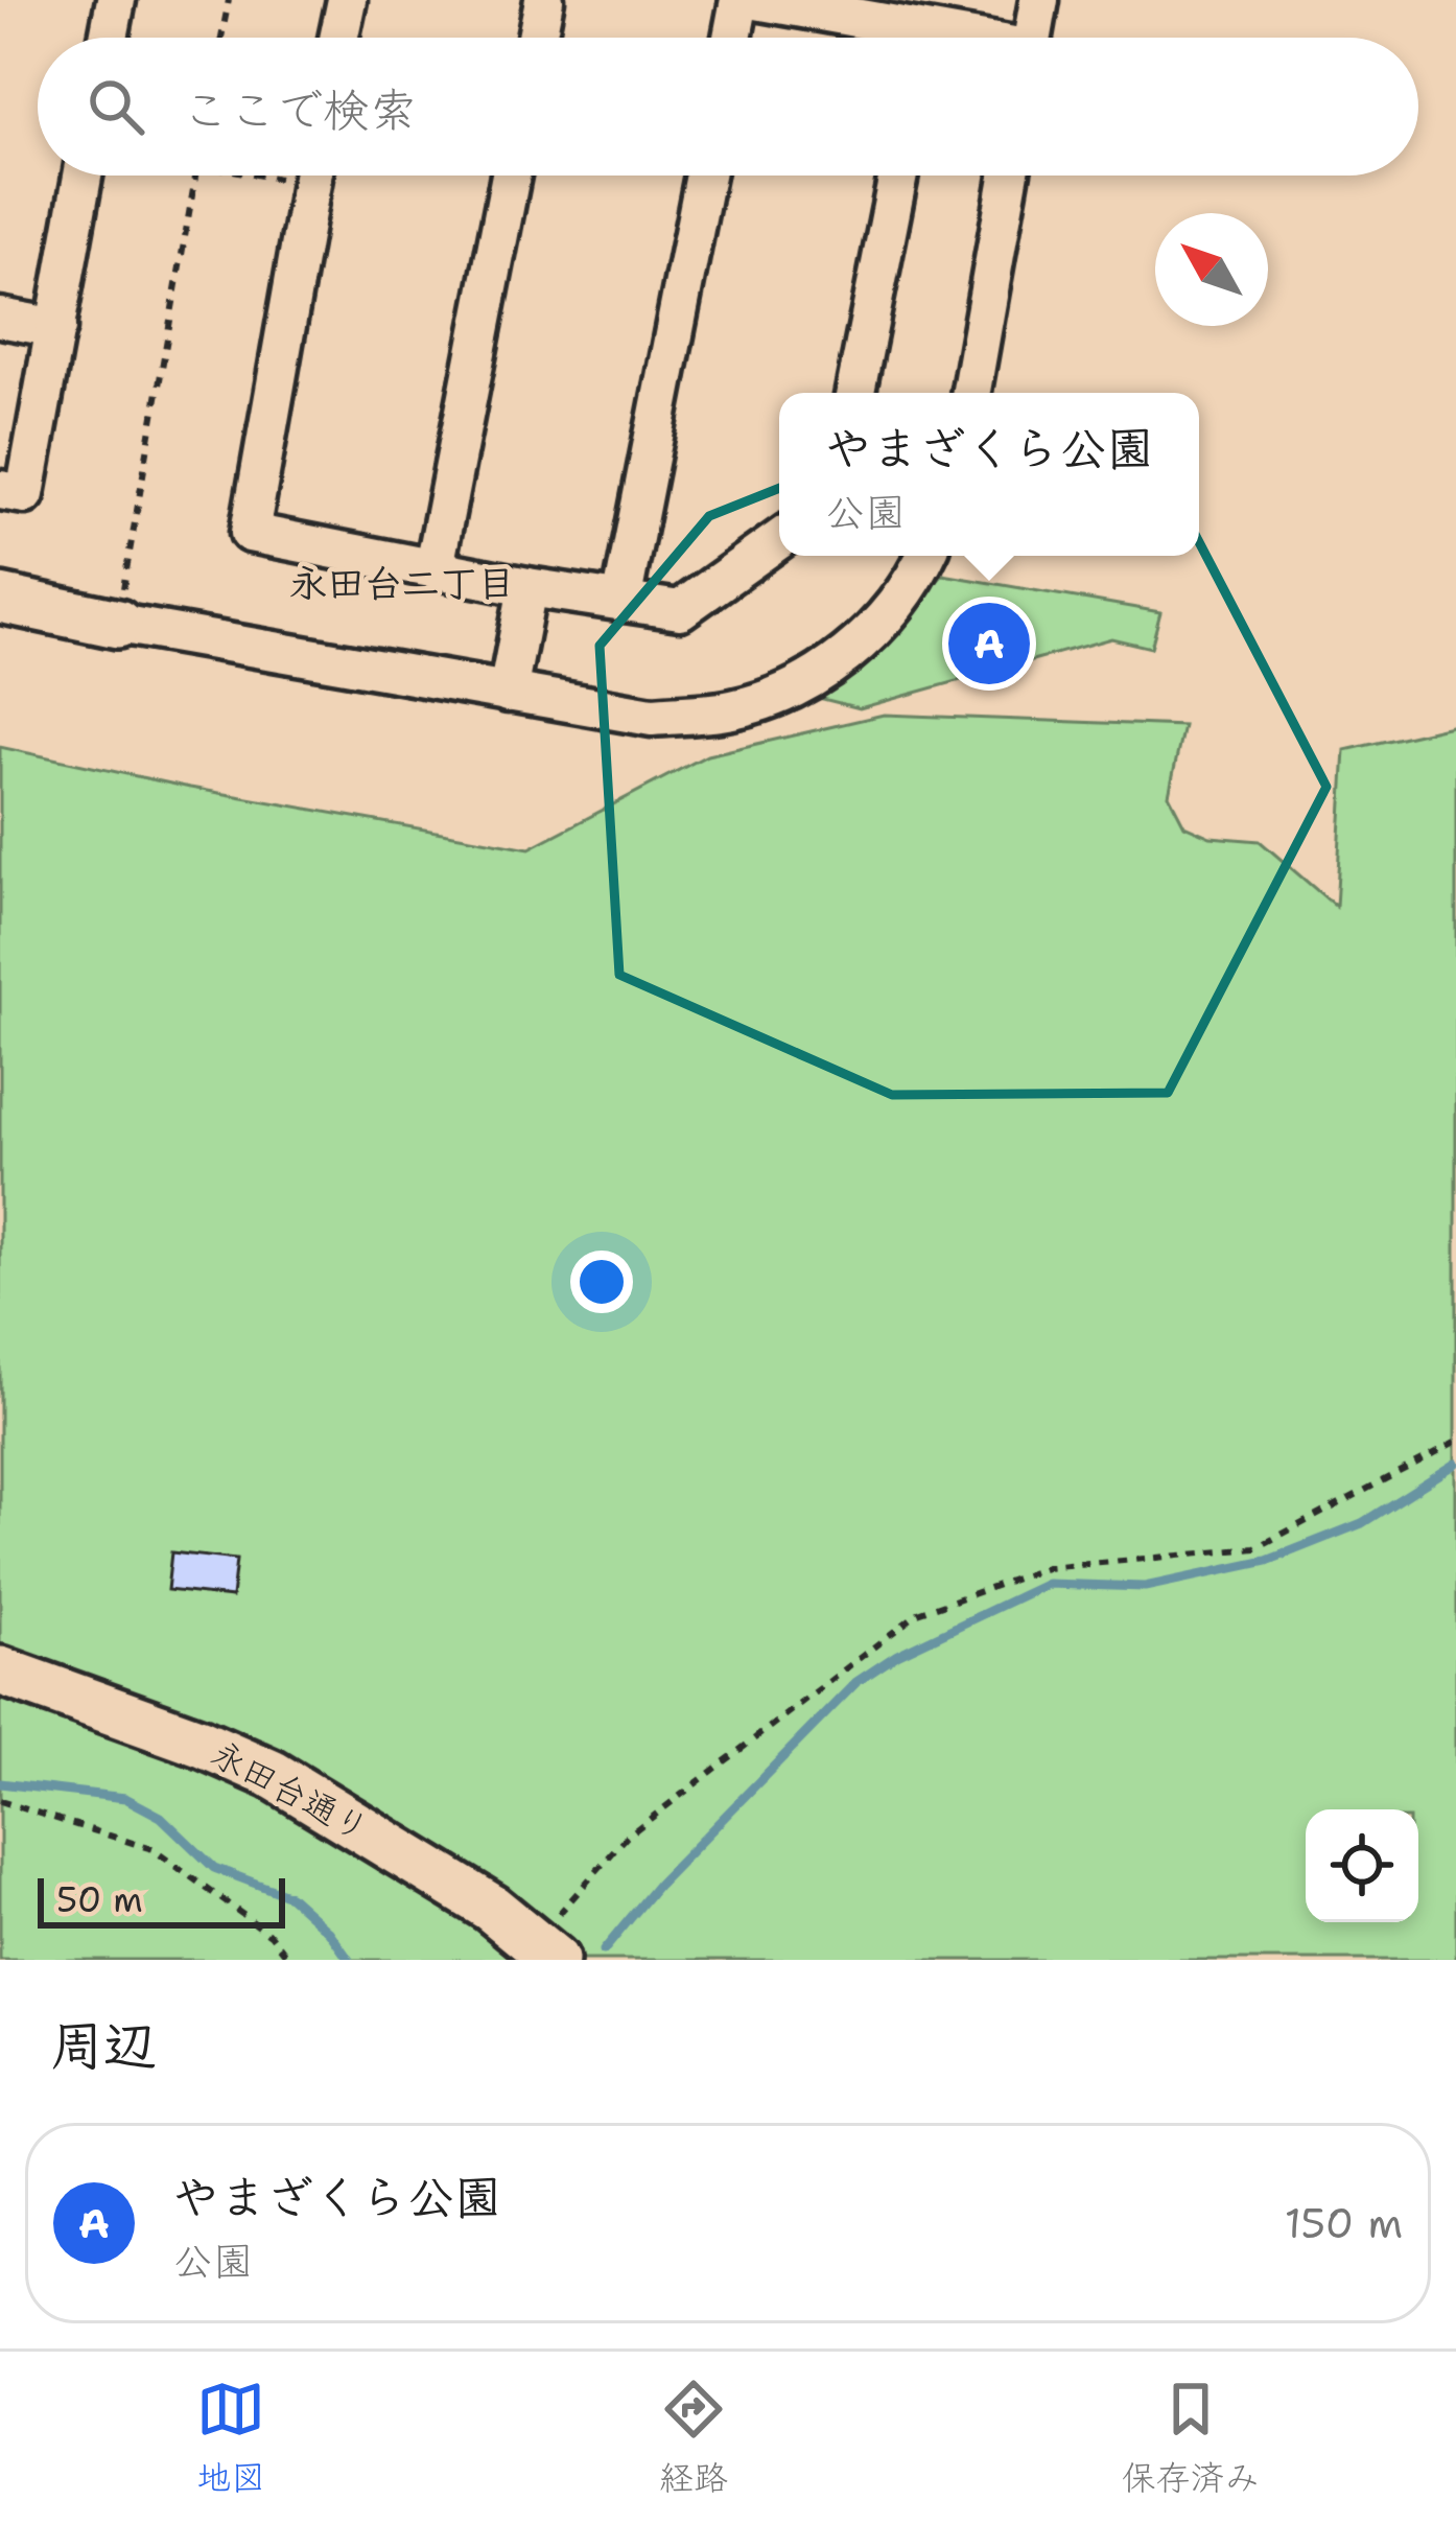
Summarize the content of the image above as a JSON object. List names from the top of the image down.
{
  "streets": {
    "street": ["永田台通り"]
  },
  "districts": ["永田台二丁目"],
  "scale_bar": "50 m",
  "north": "top left",
  "page": {
    "search": "ここで検索",
    "popup": ["やまざくら公園", "公園"],
    "pins": "A",
    "scale": "50 m",
    "heading": "周辺",
    "list": [
      {
        "mark": "A",
        "name": "やまざくら公園",
        "note": "公園",
        "value": "150 m"
      }
    ],
    "nav": ["地図", "経路", "保存済み"]
  }
}
